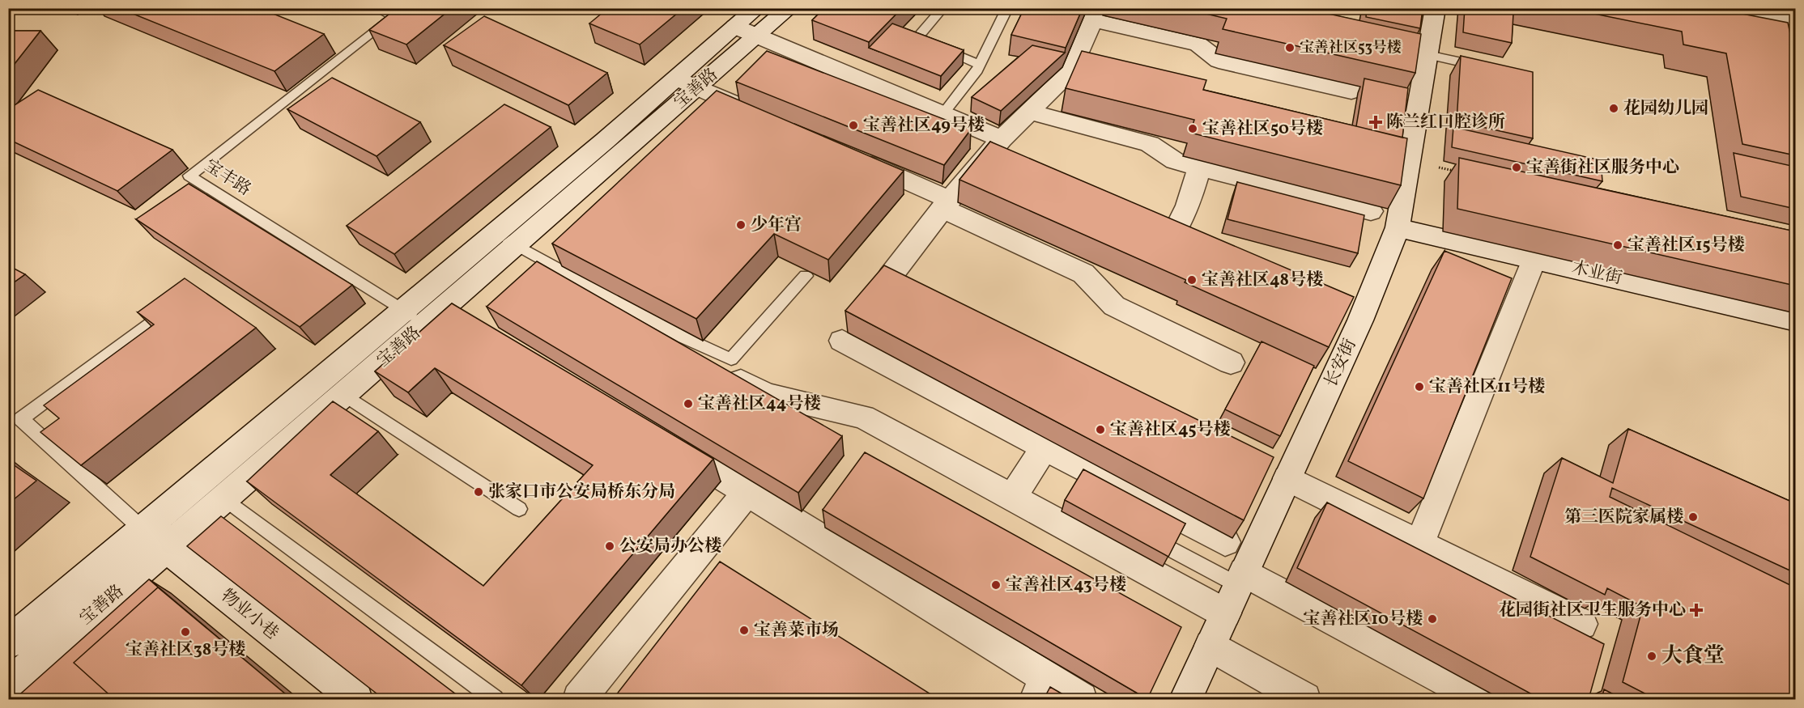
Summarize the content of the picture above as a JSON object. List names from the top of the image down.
{
  "streets": {
    "street": [
      "宝善路",
      "木业街",
      "长安街",
      "物业小巷"
    ],
    "lane": ["宝丰路"]
  },
  "crossings": [
    ["宝善路", "宝丰路"],
    ["宝善路", "物业小巷"],
    ["木业街", "长安街"]
  ],
  "places": {
    "other": [
      "宝善社区53号楼",
      "花园幼儿园",
      "宝善社区49号楼",
      "宝善社区50号楼",
      "宝善街社区服务中心",
      "少年宫",
      "宝善社区15号楼",
      "宝善社区48号楼",
      "宝善社区11号楼",
      "宝善社区44号楼",
      "宝善社区45号楼",
      "张家口市公安局桥东分局",
      "第三医院家属楼",
      "公安局办公楼",
      "宝善社区43号楼",
      "宝善社区10号楼",
      "宝善菜市场",
      "宝善社区38号楼",
      "大食堂"
    ],
    "health": ["陈兰红口腔诊所", "花园街社区卫生服务中心"]
  }
}
